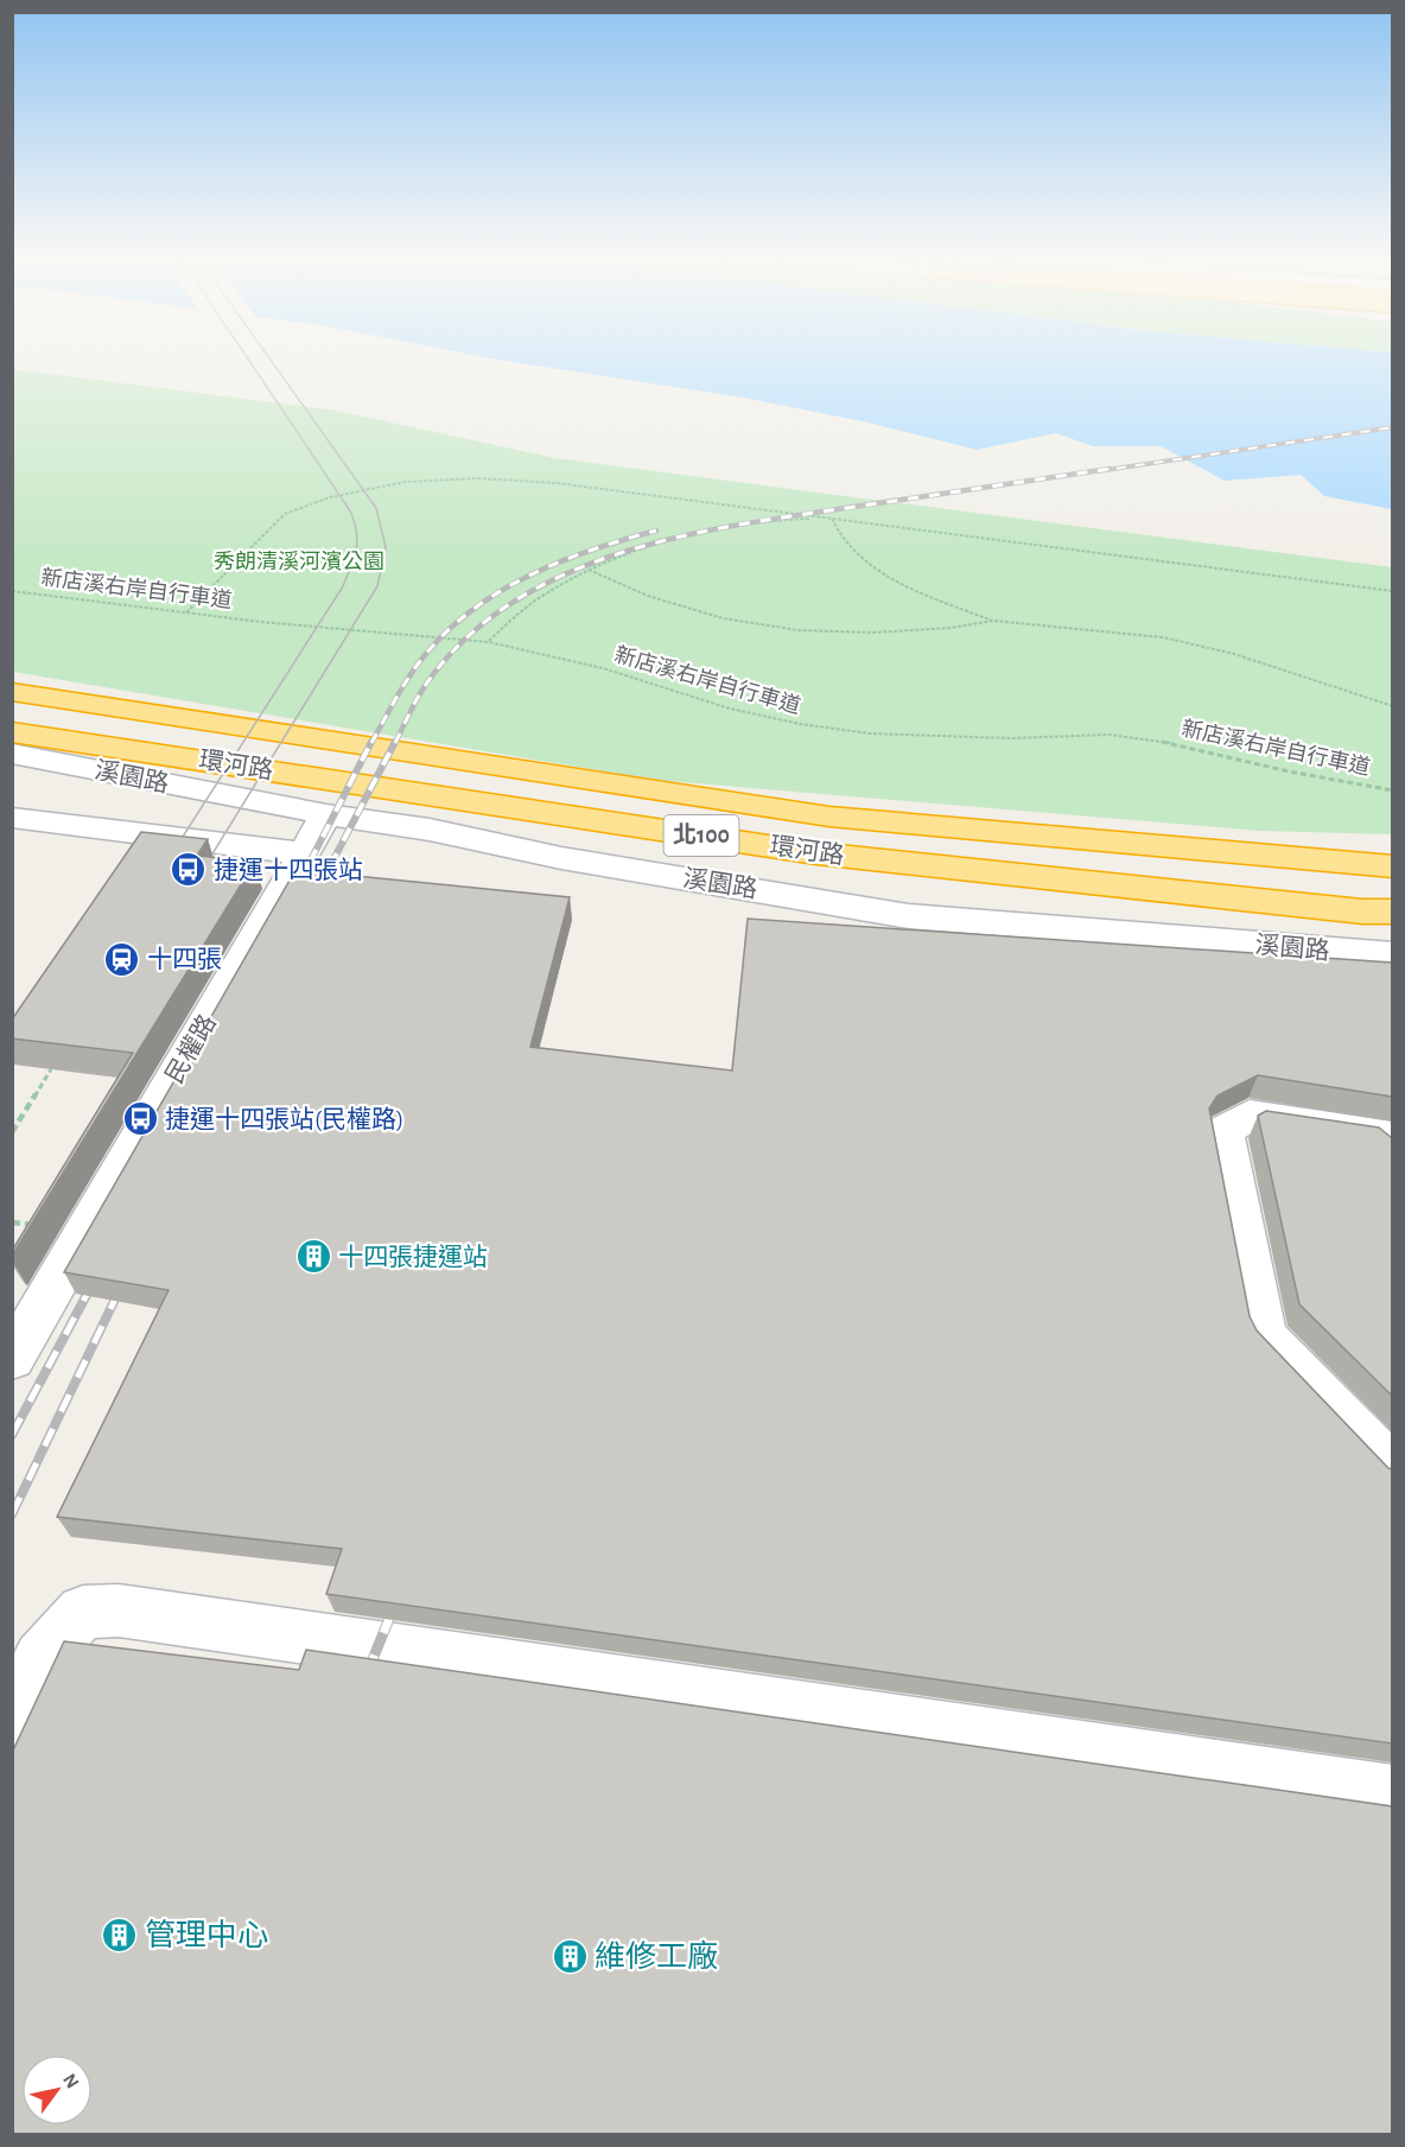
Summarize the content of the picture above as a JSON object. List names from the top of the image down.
{
  "streets": {
    "highway": ["環河路", "北100"],
    "street": ["溪園路", "民權路"],
    "path": ["新店溪右岸自行車道"]
  },
  "crossings": [
    ["溪園路", "民權路"]
  ],
  "parks": ["秀朗清溪河濱公園"],
  "places": {
    "bus stop": ["捷運十四張站", "捷運十四張站(民權路)"],
    "station": ["十四張"],
    "building": ["十四張捷運站", "管理中心", "維修工廠"]
  },
  "north": "top right"
}
